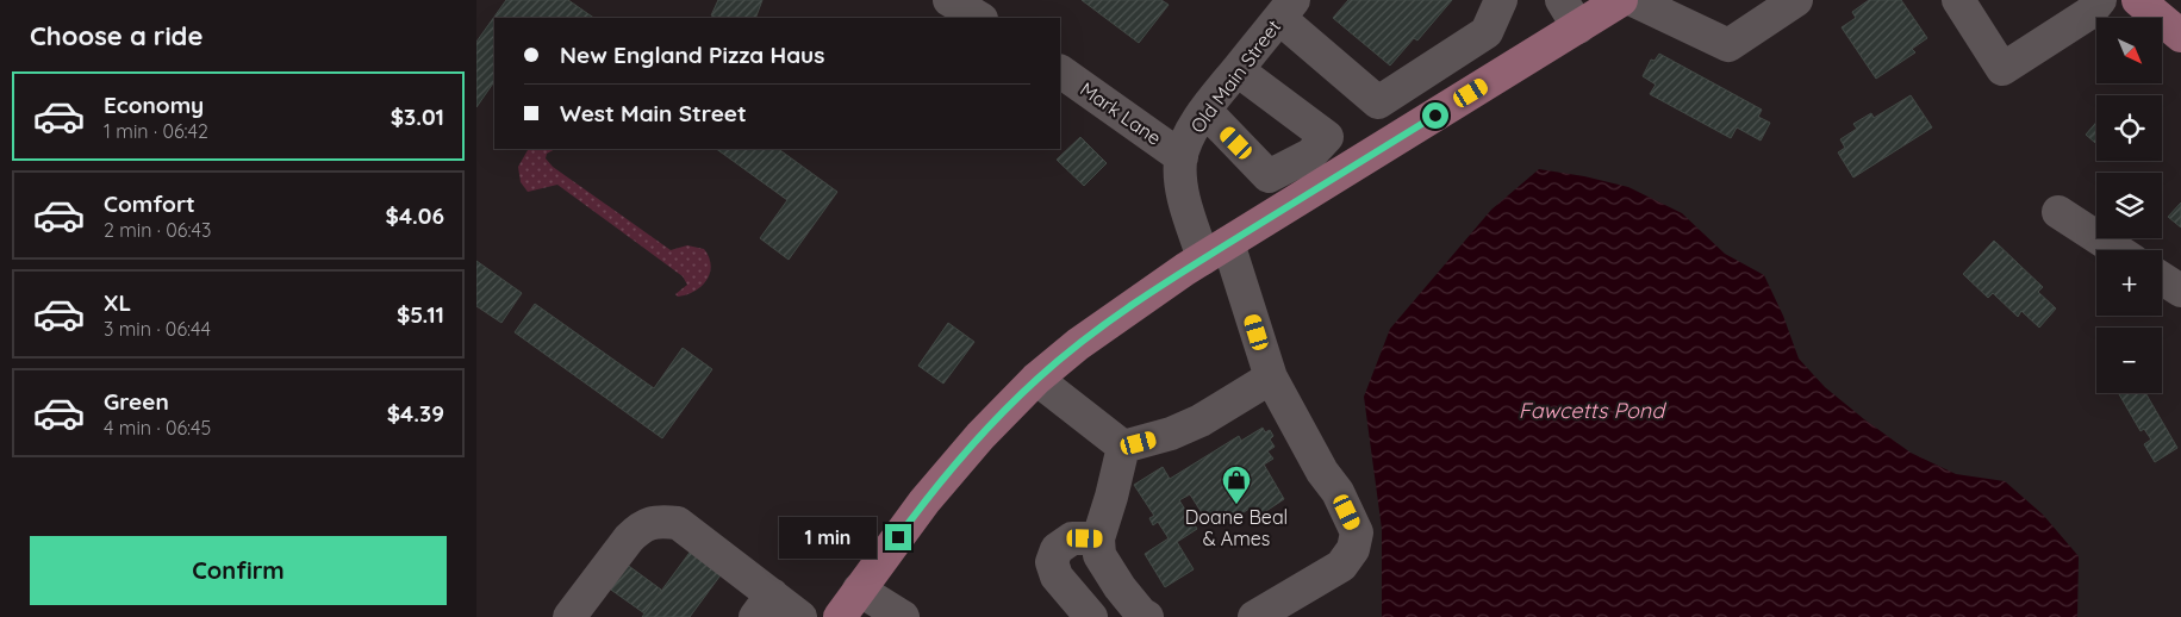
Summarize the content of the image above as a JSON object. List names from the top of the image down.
{
  "streets": {
    "street": ["Old Main Street", "Mark Lane"]
  },
  "crossings": [
    ["Old Main Street", "Mark Lane"]
  ],
  "water": ["Fawcetts Pond"],
  "places": {
    "shop": ["Doane Beal & Ames"]
  },
  "north": "bottom right",
  "page": {
    "heading": "Choose a ride",
    "map_buttons": ["+", "−"],
    "banner": ["New England Pizza Haus", "West Main Street"],
    "list": [
      {
        "name": "Economy",
        "note": "1 min · 06:42",
        "value": "$3.01"
      },
      {
        "name": "Comfort",
        "note": "2 min · 06:43",
        "value": "$4.06"
      },
      {
        "name": "XL",
        "note": "3 min · 06:44",
        "value": "$5.11"
      },
      {
        "name": "Green",
        "note": "4 min · 06:45",
        "value": "$4.39"
      }
    ],
    "bubble": "1 min",
    "buttons": "Confirm"
  }
}
